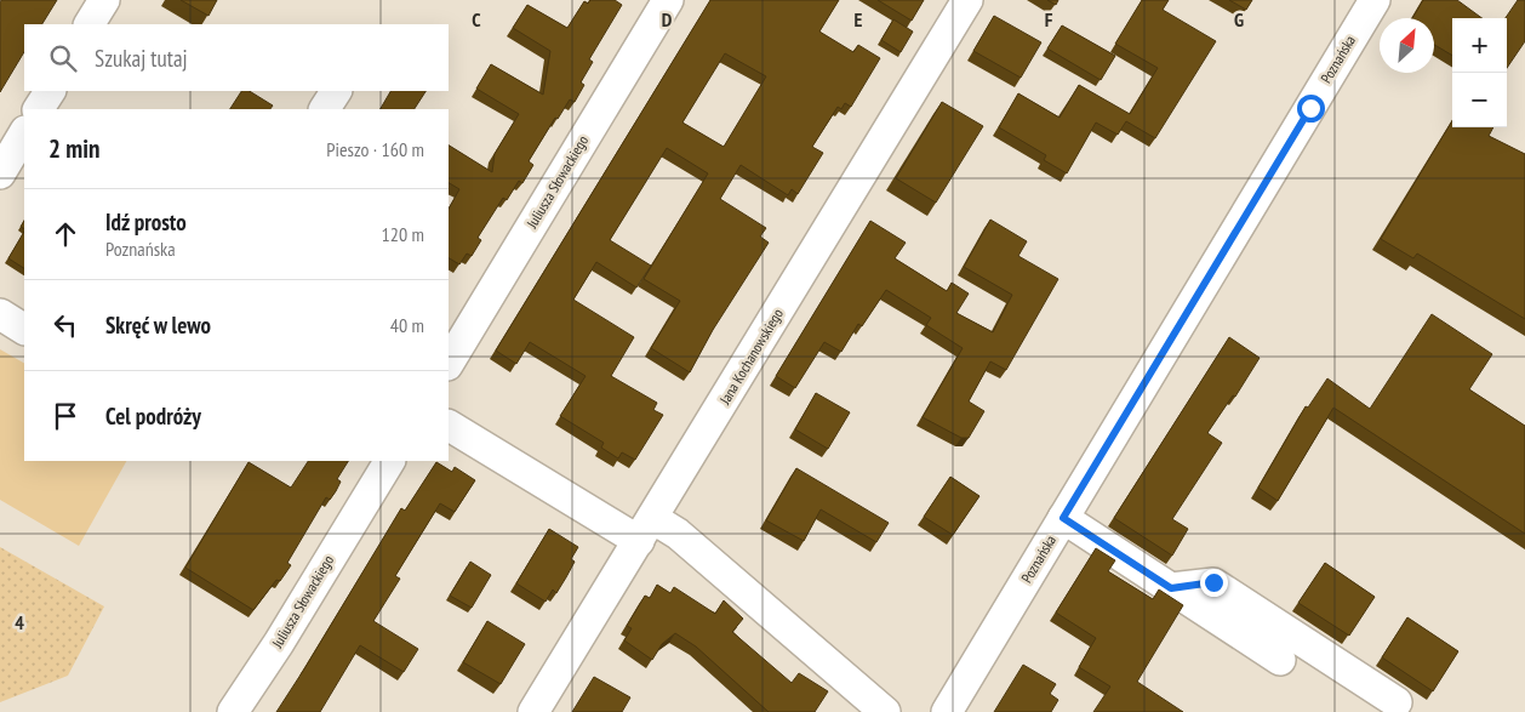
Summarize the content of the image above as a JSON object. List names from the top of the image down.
{
  "streets": {
    "street": ["Poznańska", "Juliusza Słowackiego", "Jana Kochanowskiego"]
  },
  "north": "top right",
  "page": {
    "map_buttons": ["+", "−"],
    "search": "Szukaj tutaj",
    "heading": ["2 min", "Pieszo · 160 m"],
    "list": [
      ["Idź prosto", "Poznańska", "120 m"],
      ["Skręć w lewo", "40 m"],
      "Cel podróży"
    ]
  },
  "grid": {
    "columns": [
      "C",
      "D",
      "E",
      "F",
      "G"
    ],
    "rows": ["4"]
  }
}
